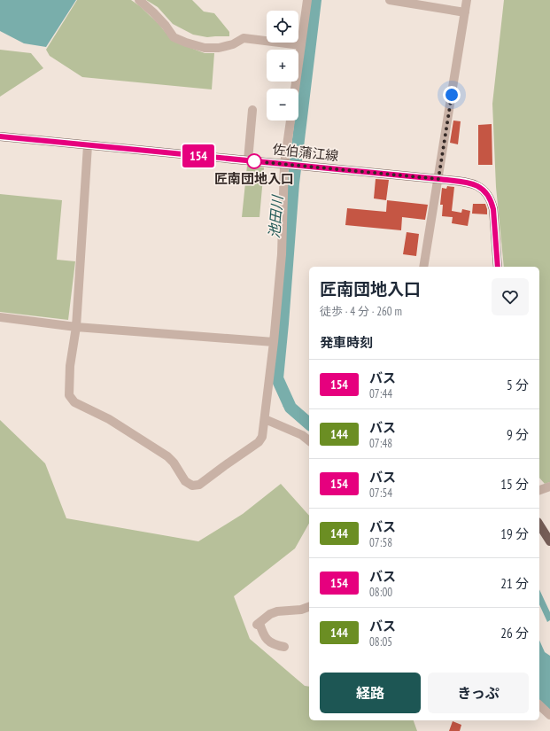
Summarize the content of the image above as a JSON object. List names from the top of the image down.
{
  "streets": {
    "main road": ["佐伯蒲江線"]
  },
  "water": ["池田川"],
  "places": ["匠南団地入口"],
  "lines": ["bus line 154"],
  "page": {
    "on_map": "154",
    "map_buttons": ["+", "−"],
    "heading": [
      ["匠南団地入口", "徒歩 · 4 分 · 260 m"],
      "発車時刻"
    ],
    "list": [
      {
        "mark": "154",
        "name": "バス",
        "note": "07:44",
        "value": "5 分"
      },
      {
        "mark": "144",
        "name": "バス",
        "note": "07:48",
        "value": "9 分"
      },
      {
        "mark": "154",
        "name": "バス",
        "note": "07:54",
        "value": "15 分"
      },
      {
        "mark": "144",
        "name": "バス",
        "note": "07:58",
        "value": "19 分"
      },
      {
        "mark": "154",
        "name": "バス",
        "note": "08:00",
        "value": "21 分"
      },
      {
        "mark": "144",
        "name": "バス",
        "note": "08:05",
        "value": "26 分"
      }
    ],
    "buttons": ["経路", "きっぷ"]
  }
}
